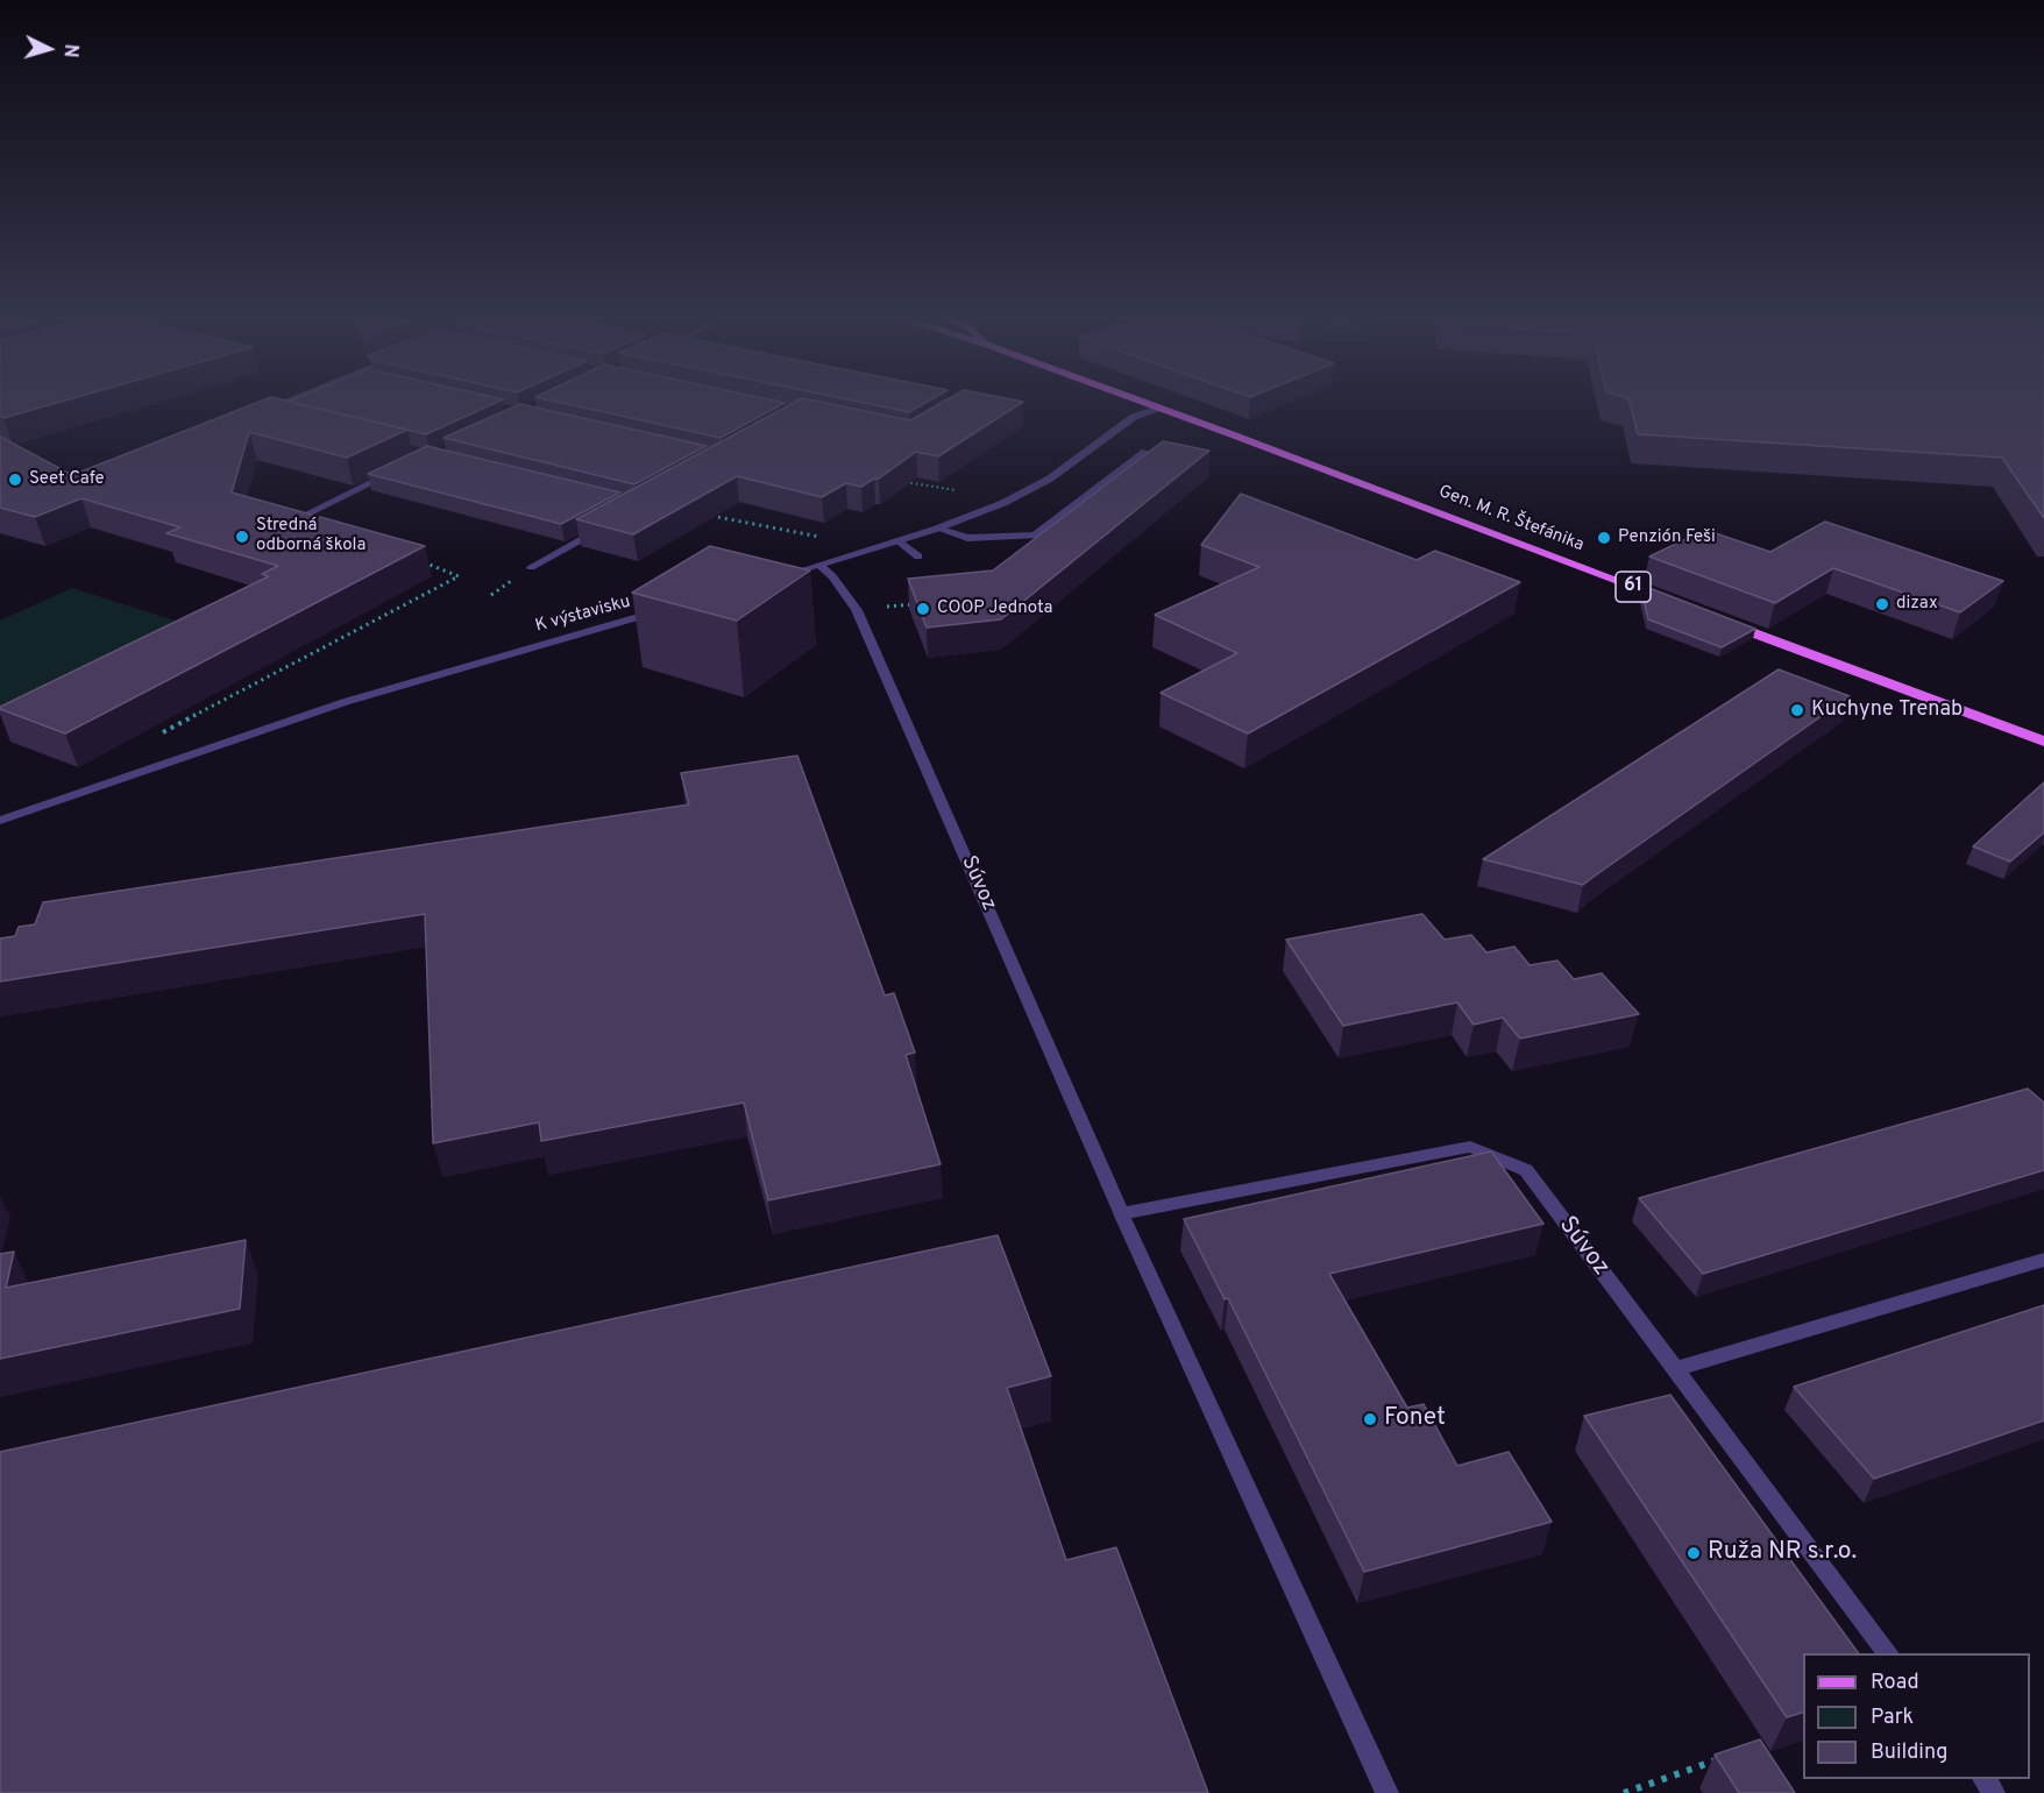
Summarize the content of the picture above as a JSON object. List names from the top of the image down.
{
  "streets": {
    "main road": ["Gen. M. R. Štefánika", "61"],
    "street": ["K výstavisku", "Súvoz"]
  },
  "crossings": [
    ["Gen. M. R. Štefánika", "61"]
  ],
  "places": [
    "Seet Cafe",
    "Stredná odborná škola",
    "Penzión Feši",
    "dizax",
    "COOP Jednota",
    "Kuchyne Trenab",
    "Fonet",
    "Ruža NR s.r.o."
  ],
  "legend": ["Road", "Park", "Building"],
  "north": "right"
}
